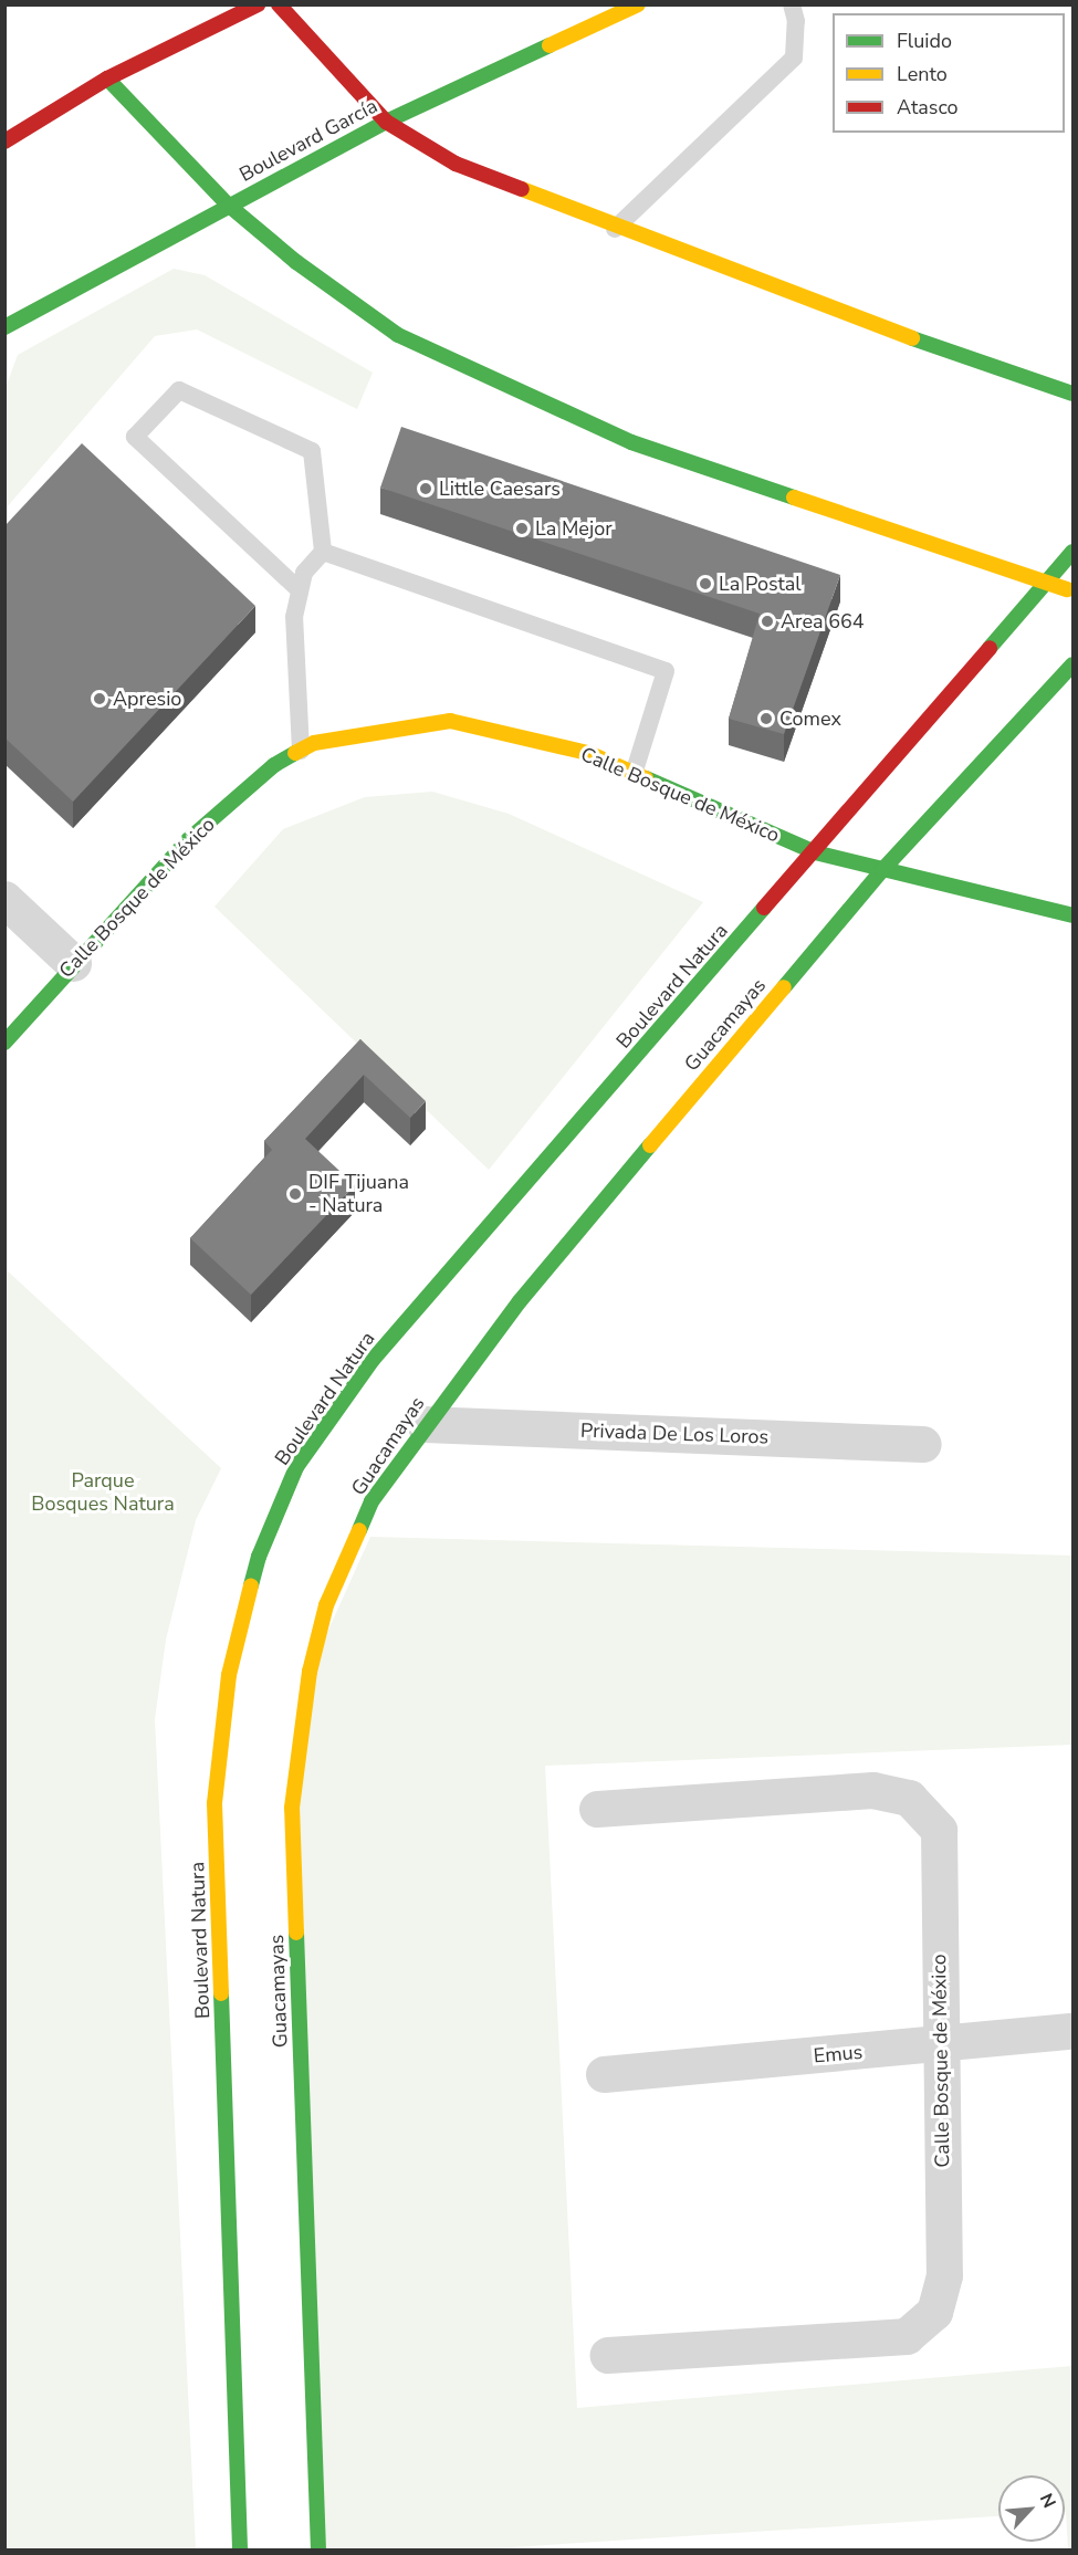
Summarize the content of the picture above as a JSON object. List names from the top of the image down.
{
  "streets": {
    "street": [
      "Boulevard García",
      "Calle Bosque de México",
      "Boulevard Natura",
      "Guacamayas",
      "Privada De Los Loros",
      "Emus"
    ]
  },
  "crossings": [
    ["Calle Bosque de México", "Boulevard Natura"],
    ["Calle Bosque de México", "Guacamayas"],
    ["Calle Bosque de México", "Emus"],
    ["Guacamayas", "Privada De Los Loros"]
  ],
  "parks": ["Parque Bosques Natura"],
  "places": [
    "Little Caesars",
    "La Mejor",
    "La Postal",
    "Area 664",
    "Apresio",
    "Comex",
    "DIF Tijuana - Natura"
  ],
  "legend": ["Fluido", "Lento", "Atasco"],
  "north": "top right"
}
